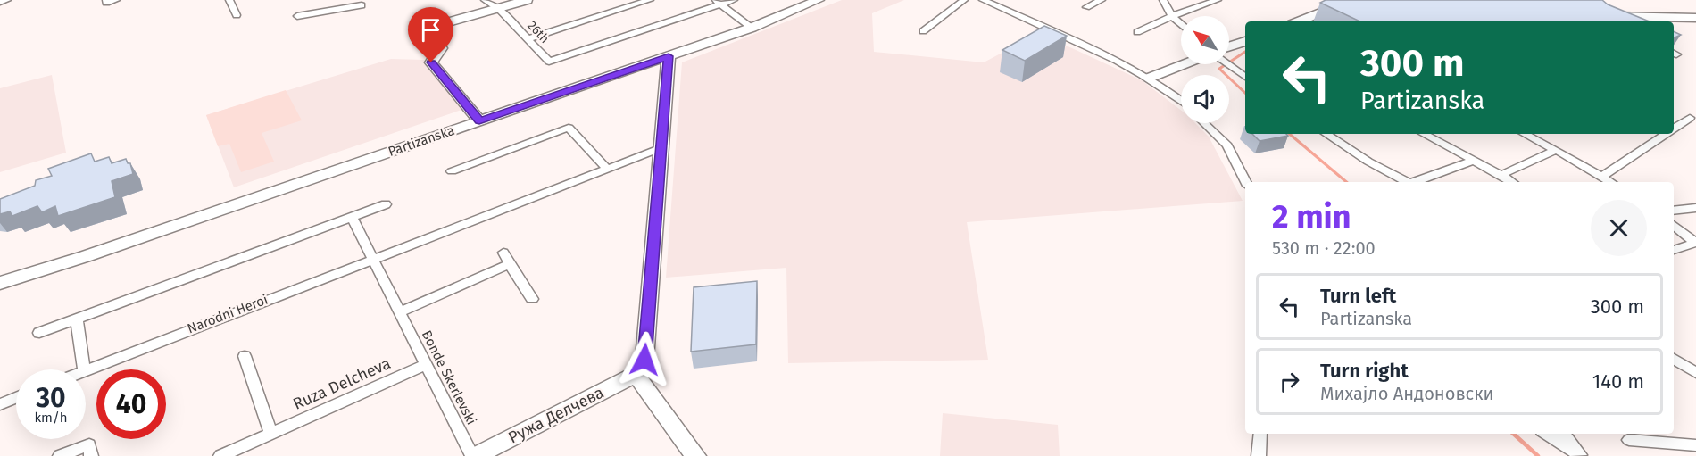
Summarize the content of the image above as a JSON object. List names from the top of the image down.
{
  "streets": {
    "street": [
      "26th",
      "Partizanska",
      "Narodni Heroi",
      "Bonde Skerlevski",
      "Ruza Delcheva",
      "Ружа Делчева"
    ]
  },
  "crossings": [
    ["Narodni Heroi", "Bonde Skerlevski"],
    ["Bonde Skerlevski", "Ruza Delcheva"],
    ["Bonde Skerlevski", "Ружа Делчева"]
  ],
  "north": "top left",
  "page": {
    "turn": ["300 m", "Partizanska"],
    "heading": ["2 min", "530 m · 22:00"],
    "list": [
      {
        "name": "Turn left",
        "note": "Partizanska",
        "value": "300 m"
      },
      {
        "name": "Turn right",
        "note": "Михајло Андоновски",
        "value": "140 m"
      }
    ],
    "speed": "30 km/h",
    "limit": "40"
  }
}
